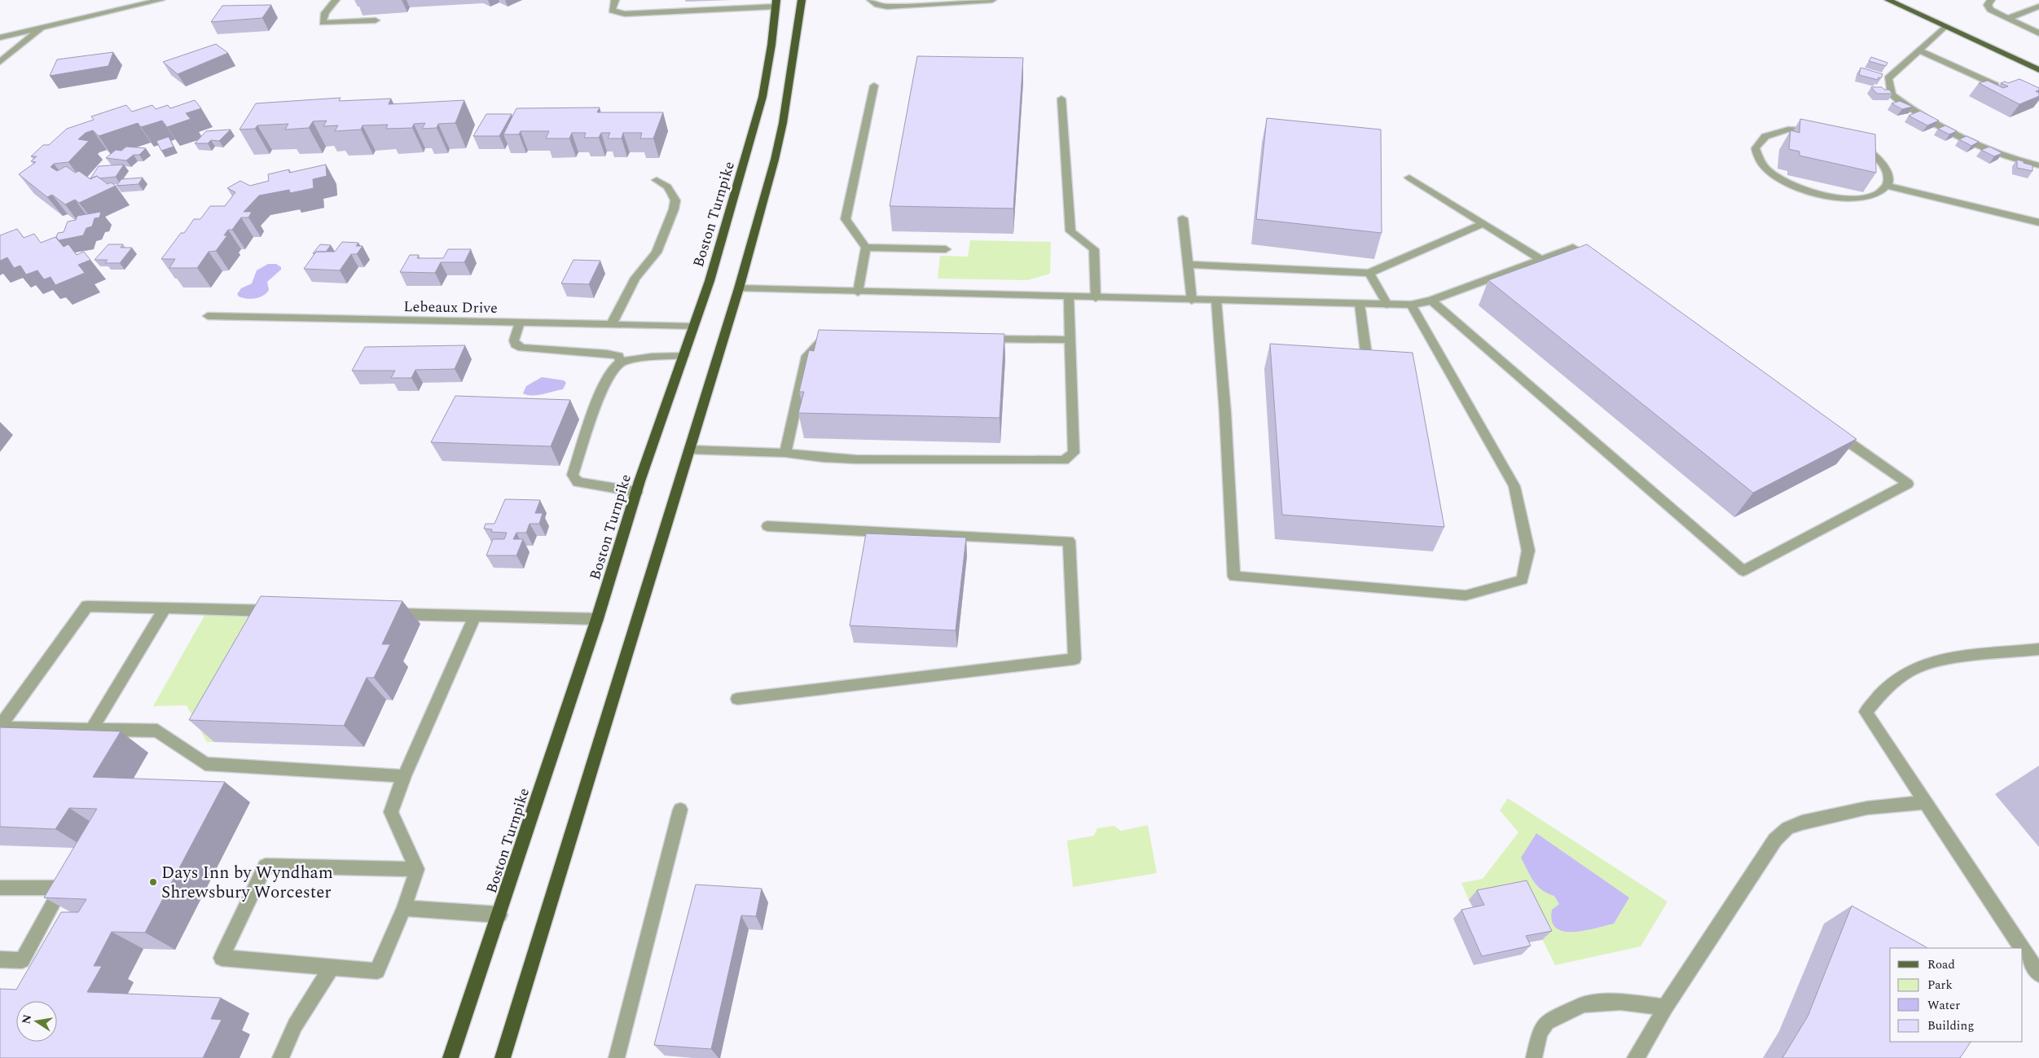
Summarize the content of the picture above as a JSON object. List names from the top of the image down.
{
  "streets": {
    "highway": ["Boston Turnpike"],
    "street": ["Lebeaux Drive"]
  },
  "crossings": [
    ["Boston Turnpike", "Lebeaux Drive"]
  ],
  "places": ["Days Inn by Wyndham Shrewsbury Worcester"],
  "legend": [
    "Road",
    "Park",
    "Water",
    "Building"
  ],
  "north": "left"
}
